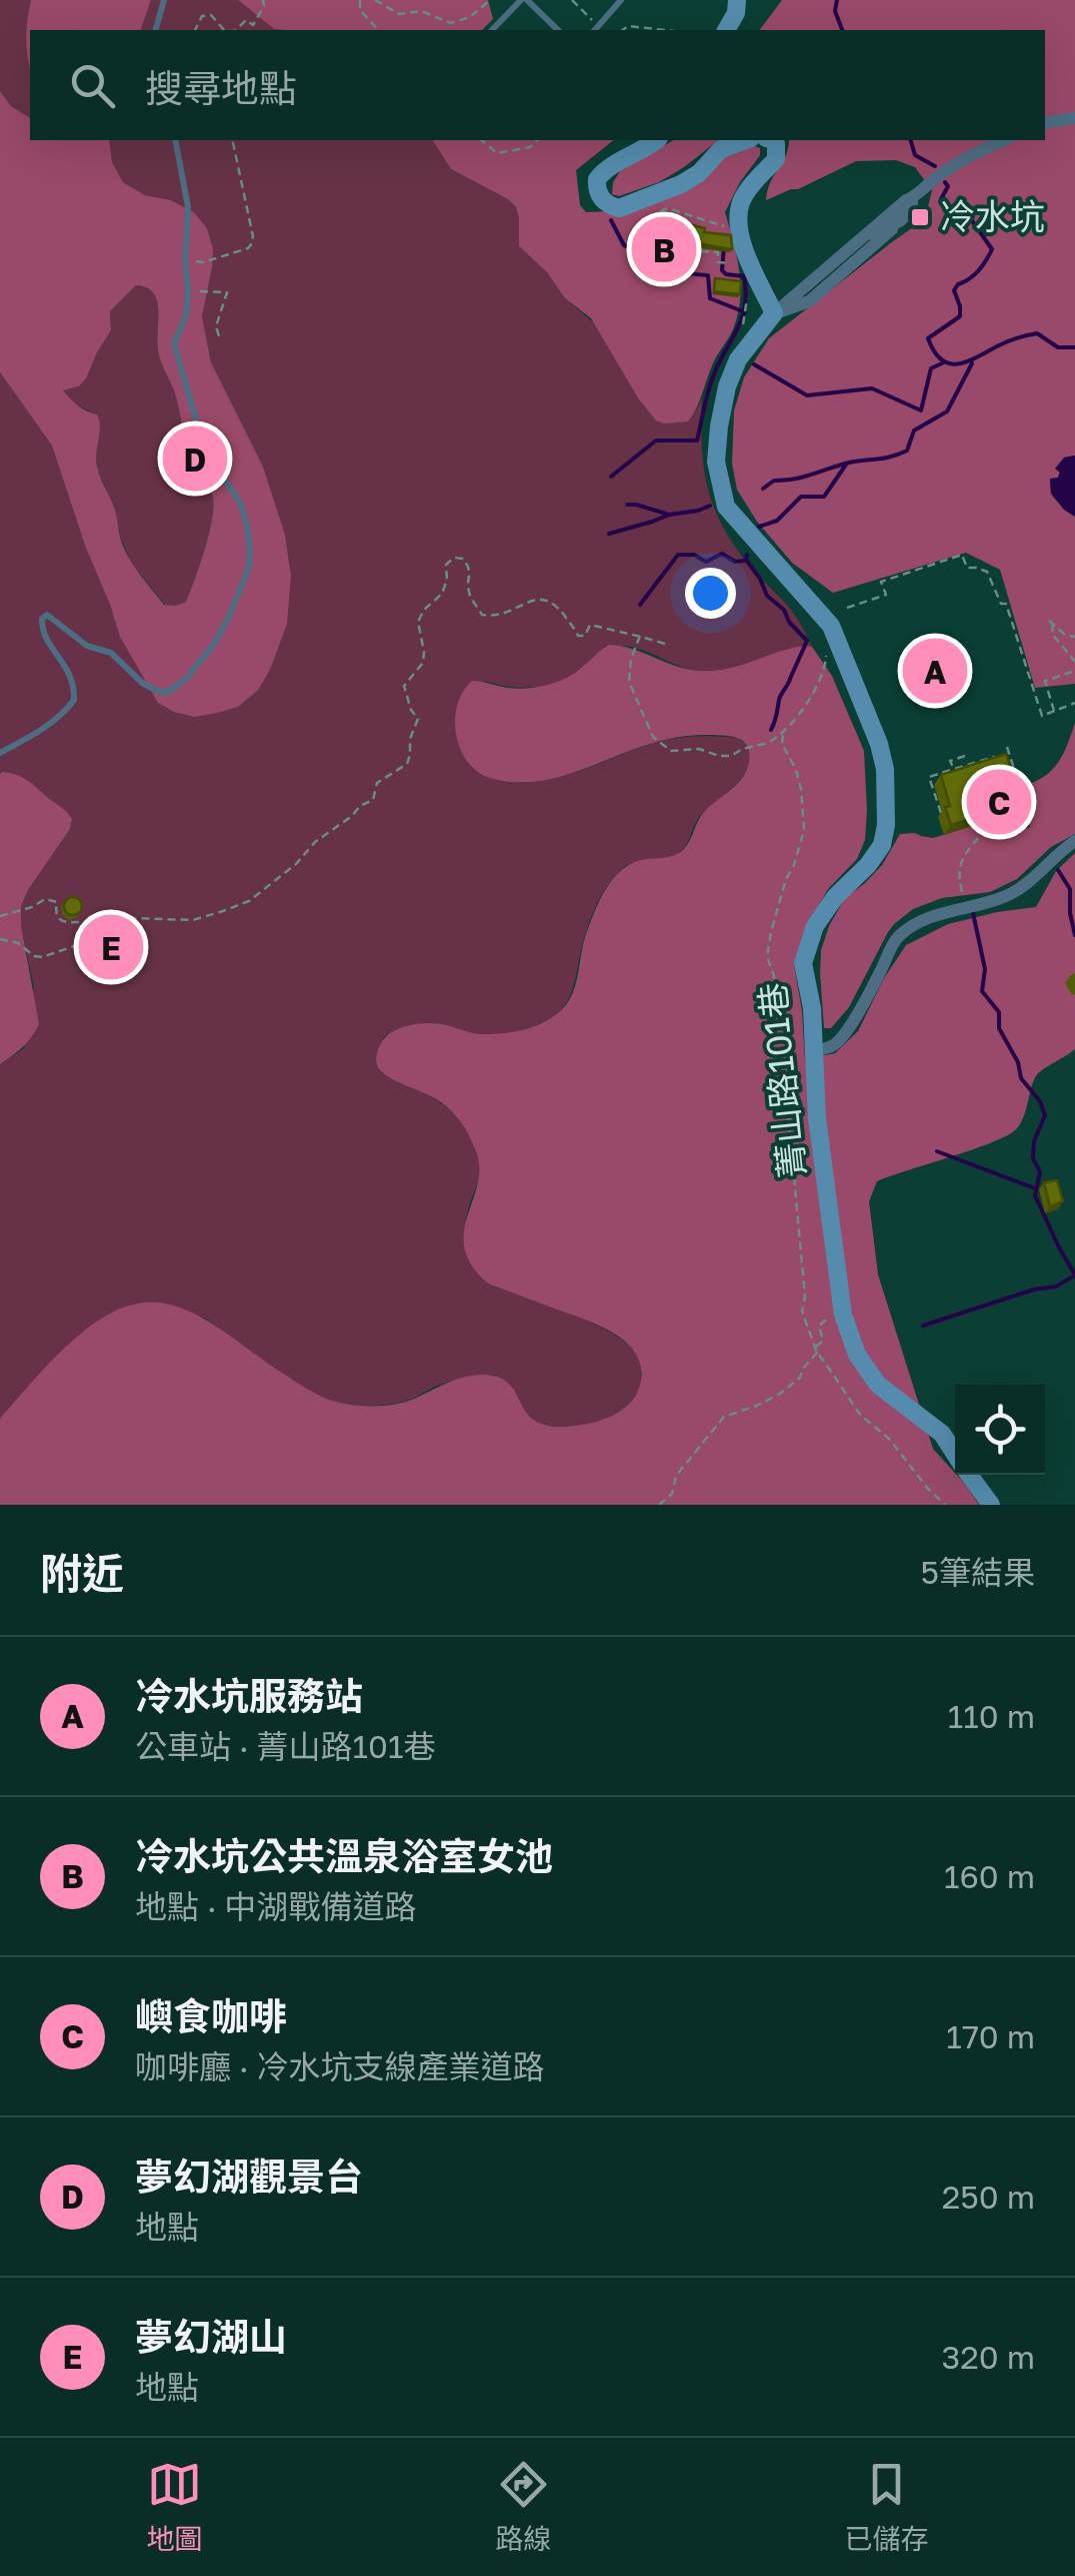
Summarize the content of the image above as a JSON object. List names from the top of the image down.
{
  "streets": {
    "street": ["菁山路101巷"]
  },
  "places": {
    "transit": ["冷水坑"]
  },
  "page": {
    "search": "搜尋地點",
    "pins": [
      "B",
      "D",
      "A",
      "C",
      "E"
    ],
    "heading": ["附近", "5筆結果"],
    "list": [
      {
        "mark": "A",
        "name": "冷水坑服務站",
        "note": "公車站 · 菁山路101巷",
        "value": "110 m"
      },
      {
        "mark": "B",
        "name": "冷水坑公共溫泉浴室女池",
        "note": "地點 · 中湖戰備道路",
        "value": "160 m"
      },
      {
        "mark": "C",
        "name": "嶼食咖啡",
        "note": "咖啡廳 · 冷水坑支線產業道路",
        "value": "170 m"
      },
      {
        "mark": "D",
        "name": "夢幻湖觀景台",
        "note": "地點",
        "value": "250 m"
      },
      {
        "mark": "E",
        "name": "夢幻湖山",
        "note": "地點",
        "value": "320 m"
      }
    ],
    "nav": ["地圖", "路線", "已儲存"]
  }
}
